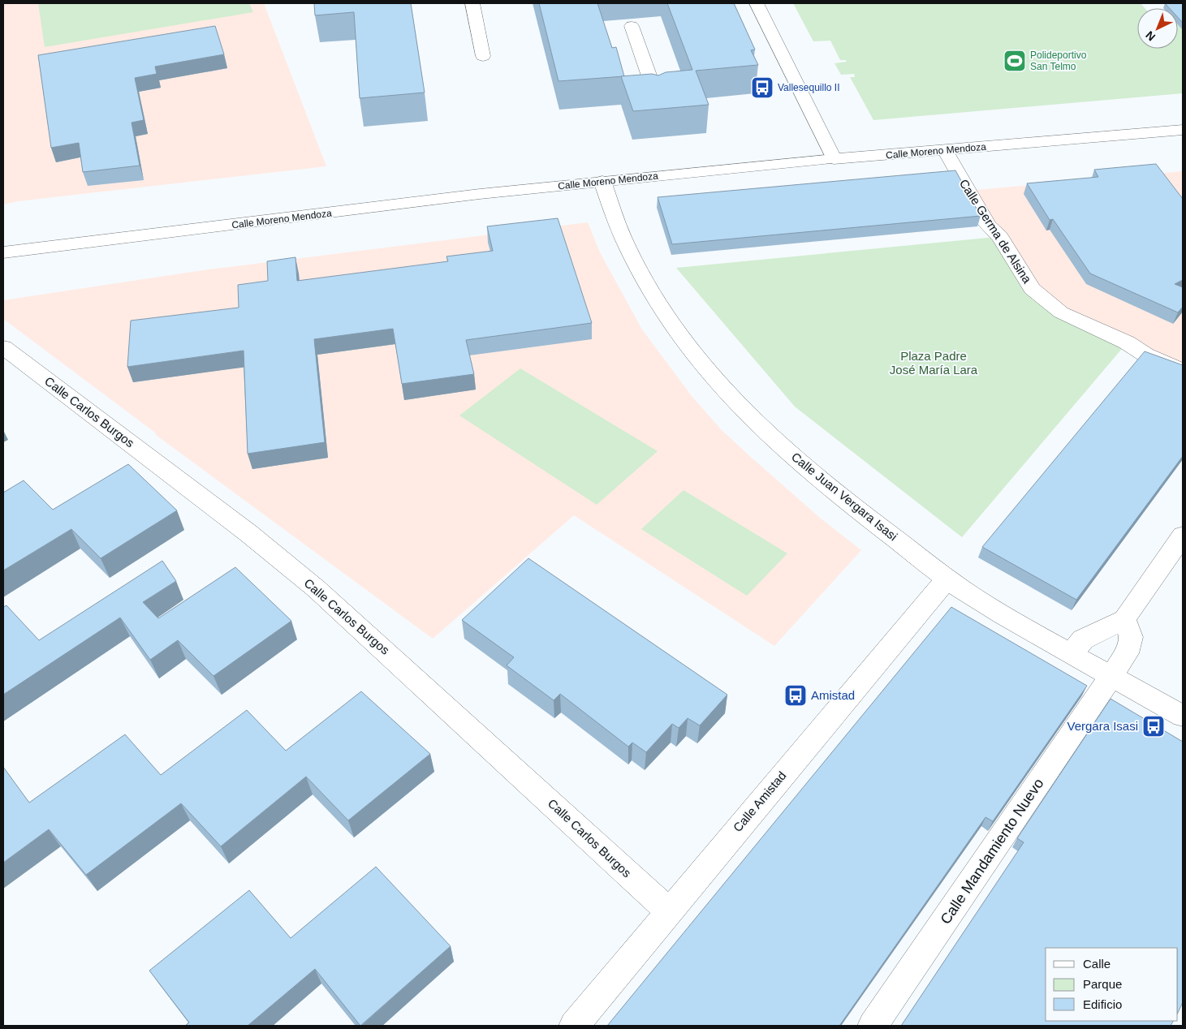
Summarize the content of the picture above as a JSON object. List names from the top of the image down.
{
  "streets": {
    "street": [
      "Calle Moreno Mendoza",
      "Calle Germa de Alsina",
      "Calle Carlos Burgos",
      "Calle Juan Vergara Isasi",
      "Calle Amistad",
      "Calle Mandamiento Nuevo"
    ]
  },
  "crossings": [
    ["Calle Moreno Mendoza", "Calle Germa de Alsina"],
    ["Calle Moreno Mendoza", "Calle Juan Vergara Isasi"],
    ["Calle Carlos Burgos", "Calle Amistad"],
    ["Calle Juan Vergara Isasi", "Calle Amistad"],
    ["Calle Juan Vergara Isasi", "Calle Mandamiento Nuevo"]
  ],
  "parks": ["Plaza Padre José María Lara"],
  "places": {
    "sports": ["Polideportivo San Telmo"],
    "bus stop": ["Vallesequillo II", "Amistad", "Vergara Isasi"]
  },
  "legend": ["Calle", "Parque", "Edificio"],
  "north": "bottom left"
}
